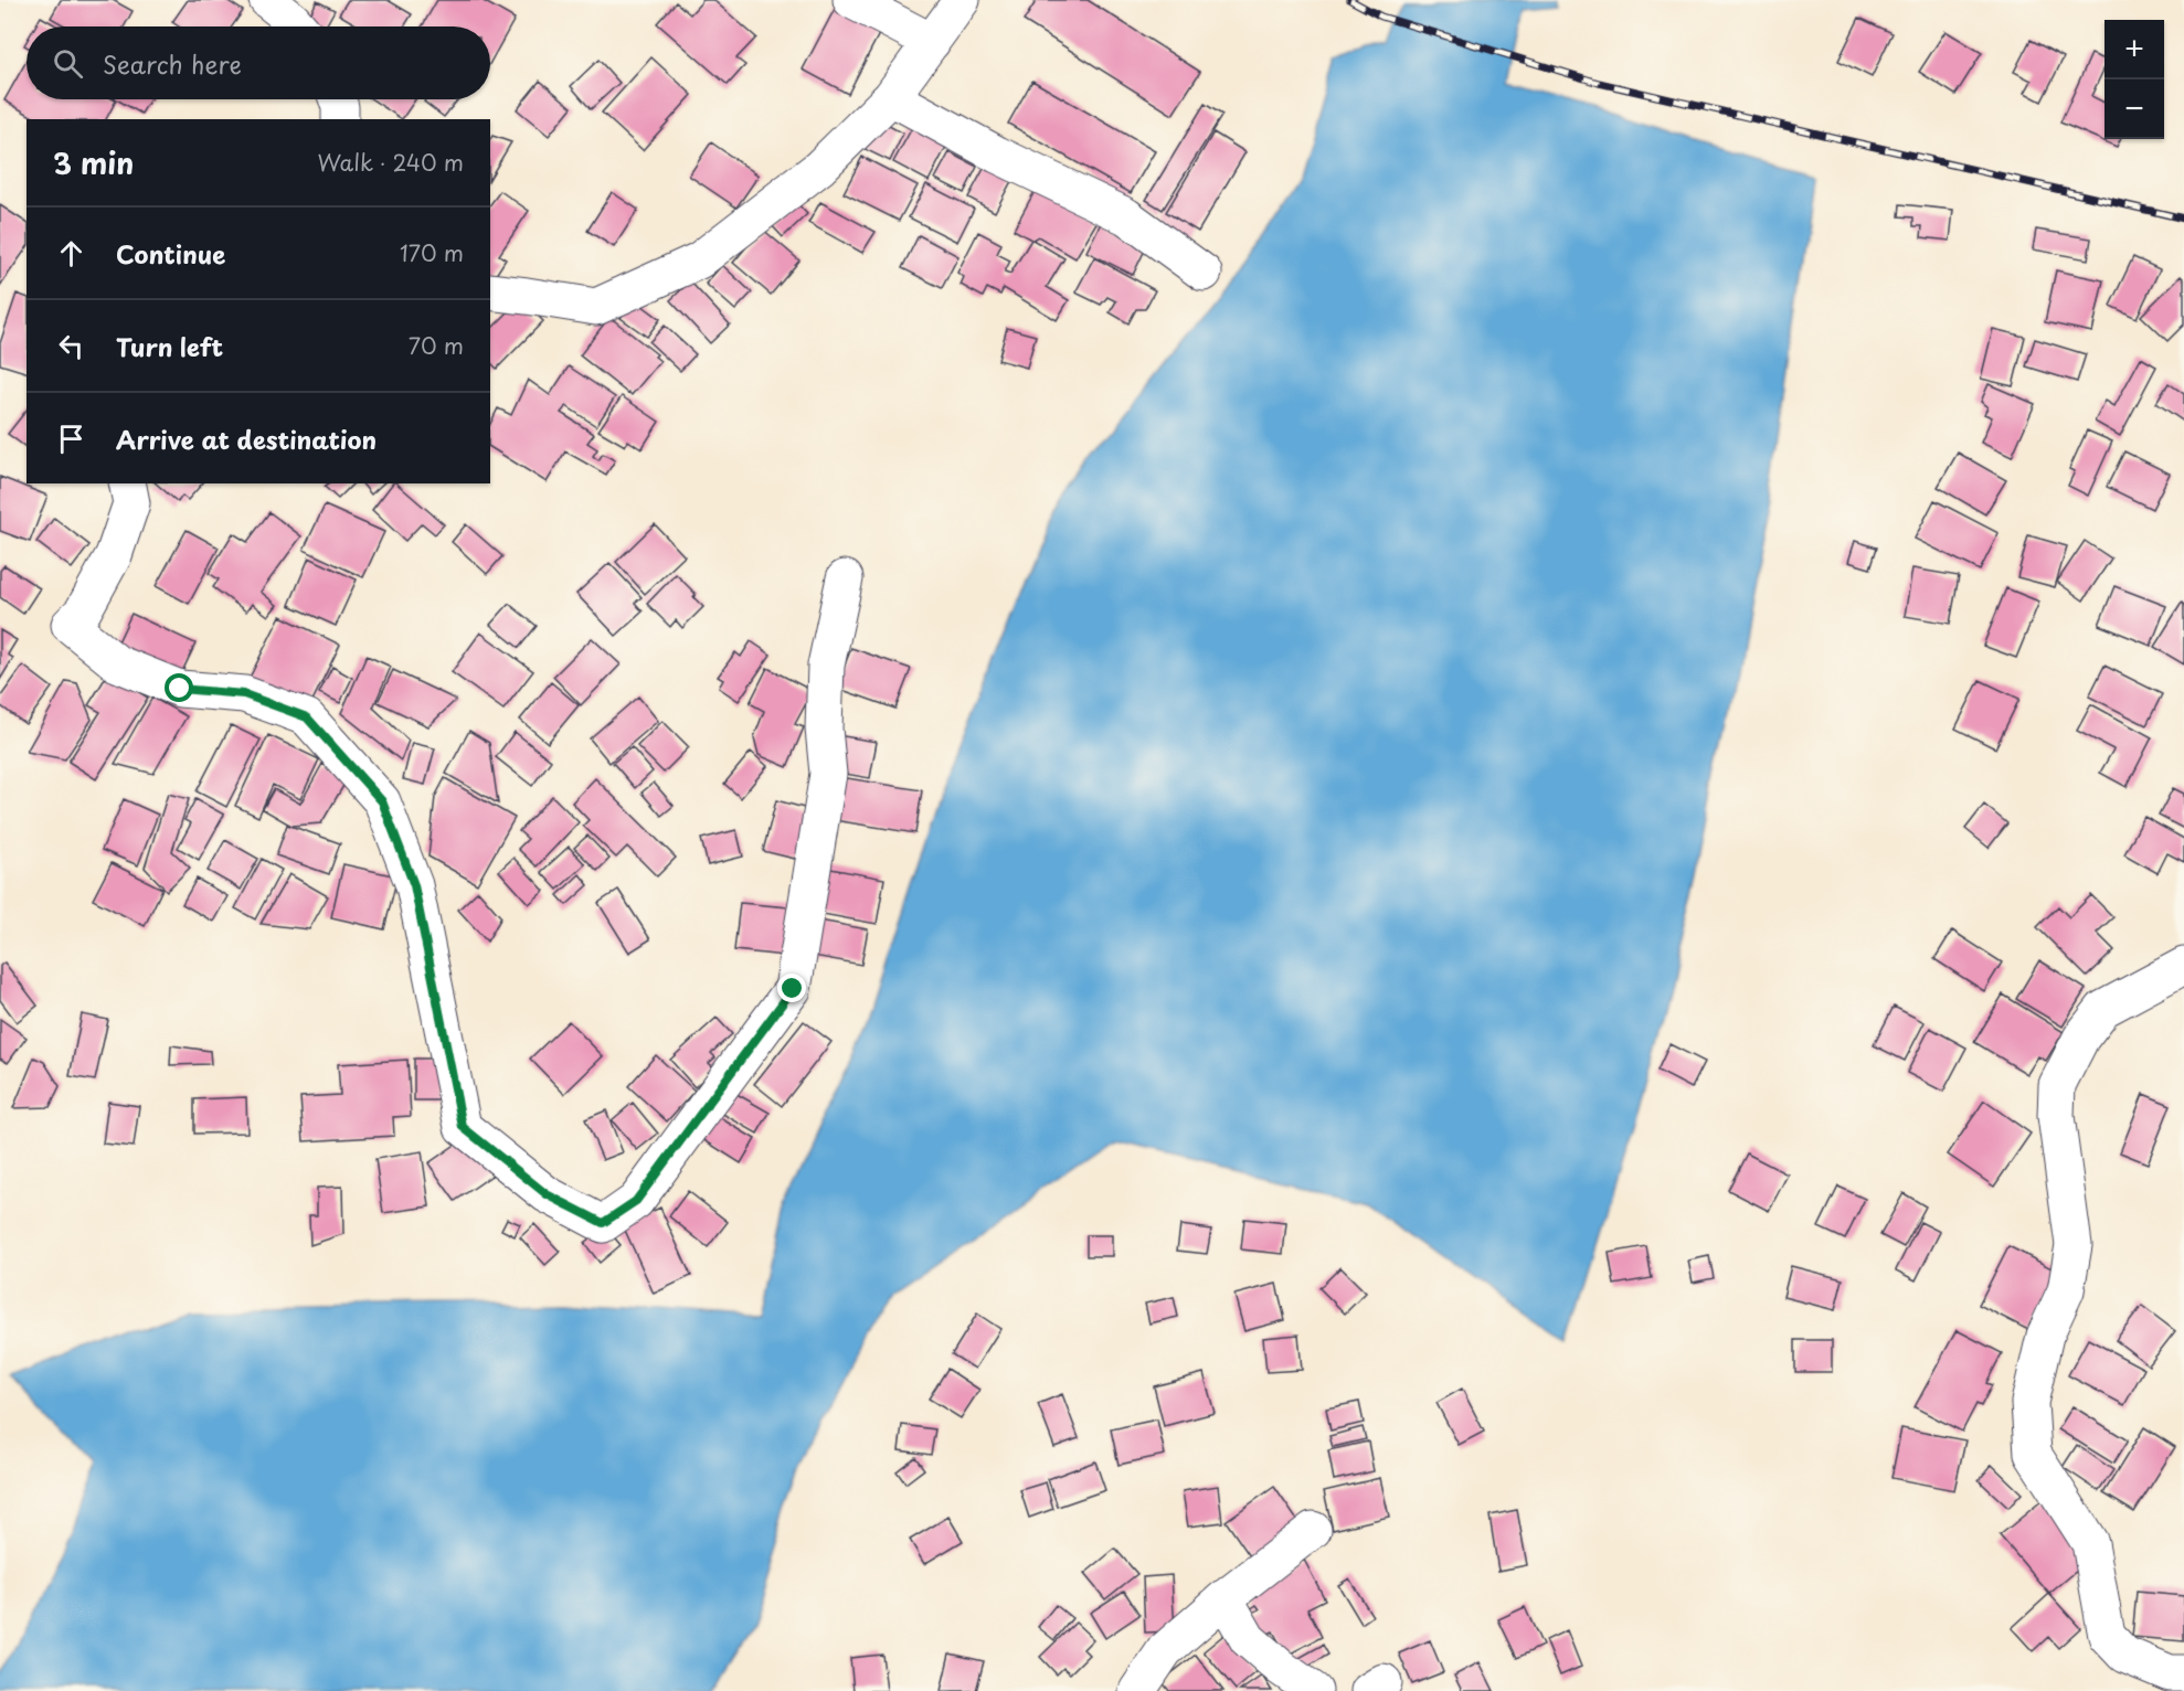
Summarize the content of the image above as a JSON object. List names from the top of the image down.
{
  "page": {
    "map_buttons": ["+", "−"],
    "search": "Search here",
    "heading": ["3 min", "Walk · 240 m"],
    "list": [
      ["Continue", "170 m"],
      ["Turn left", "70 m"],
      "Arrive at destination"
    ]
  }
}
